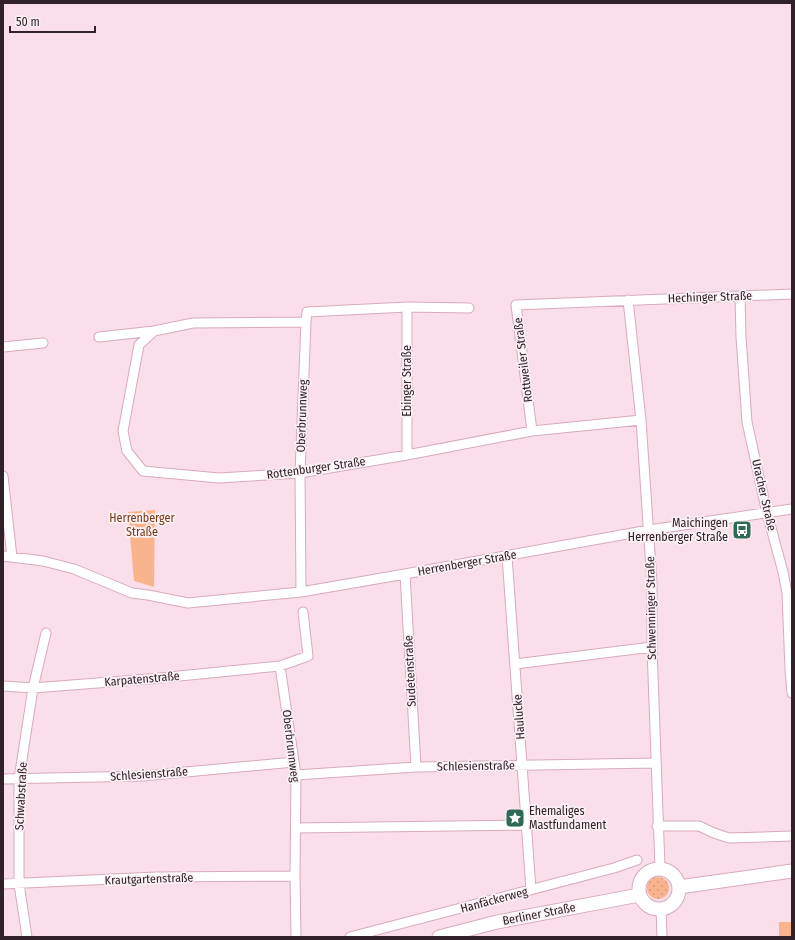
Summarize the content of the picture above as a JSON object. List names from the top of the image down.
{
  "streets": {
    "main road": ["Berliner Straße"],
    "street": [
      "Hechinger Straße",
      "Rottweiler Straße",
      "Ebinger Straße",
      "Oberbrunnweg",
      "Rottenburger Straße",
      "Uracher Straße",
      "Herrenberger Straße",
      "Schwenninger Straße",
      "Sudetenstraße",
      "Karpatenstraße",
      "Haulucke",
      "Schlesienstraße",
      "Schwabstraße",
      "Krautgartenstraße",
      "Hanfäckerweg"
    ]
  },
  "crossings": [
    ["Hechinger Straße", "Rottweiler Straße"],
    ["Hechinger Straße", "Uracher Straße"],
    ["Hechinger Straße", "Schwenninger Straße"],
    ["Rottweiler Straße", "Rottenburger Straße"],
    ["Rottweiler Straße", "Schwenninger Straße"],
    ["Ebinger Straße", "Oberbrunnweg"],
    ["Ebinger Straße", "Rottenburger Straße"],
    ["Oberbrunnweg", "Rottenburger Straße"],
    ["Oberbrunnweg", "Herrenberger Straße"],
    ["Oberbrunnweg", "Karpatenstraße"],
    ["Oberbrunnweg", "Schlesienstraße"],
    ["Oberbrunnweg", "Krautgartenstraße"],
    ["Rottenburger Straße", "Schwenninger Straße"],
    ["Uracher Straße", "Herrenberger Straße"],
    ["Herrenberger Straße", "Schwenninger Straße"],
    ["Herrenberger Straße", "Sudetenstraße"],
    ["Herrenberger Straße", "Haulucke"],
    ["Schwenninger Straße", "Schlesienstraße"],
    ["Schwenninger Straße", "Berliner Straße"],
    ["Sudetenstraße", "Schlesienstraße"],
    ["Karpatenstraße", "Schwabstraße"],
    ["Haulucke", "Schlesienstraße"],
    ["Haulucke", "Hanfäckerweg"],
    ["Schlesienstraße", "Schwabstraße"],
    ["Schwabstraße", "Krautgartenstraße"]
  ],
  "parks": ["Herrenberger Straße"],
  "places": {
    "bus stop": ["Maichingen Herrenberger Straße"],
    "place": ["Ehemaliges Mastfundament"]
  },
  "scale_bar": "50 m"
}
